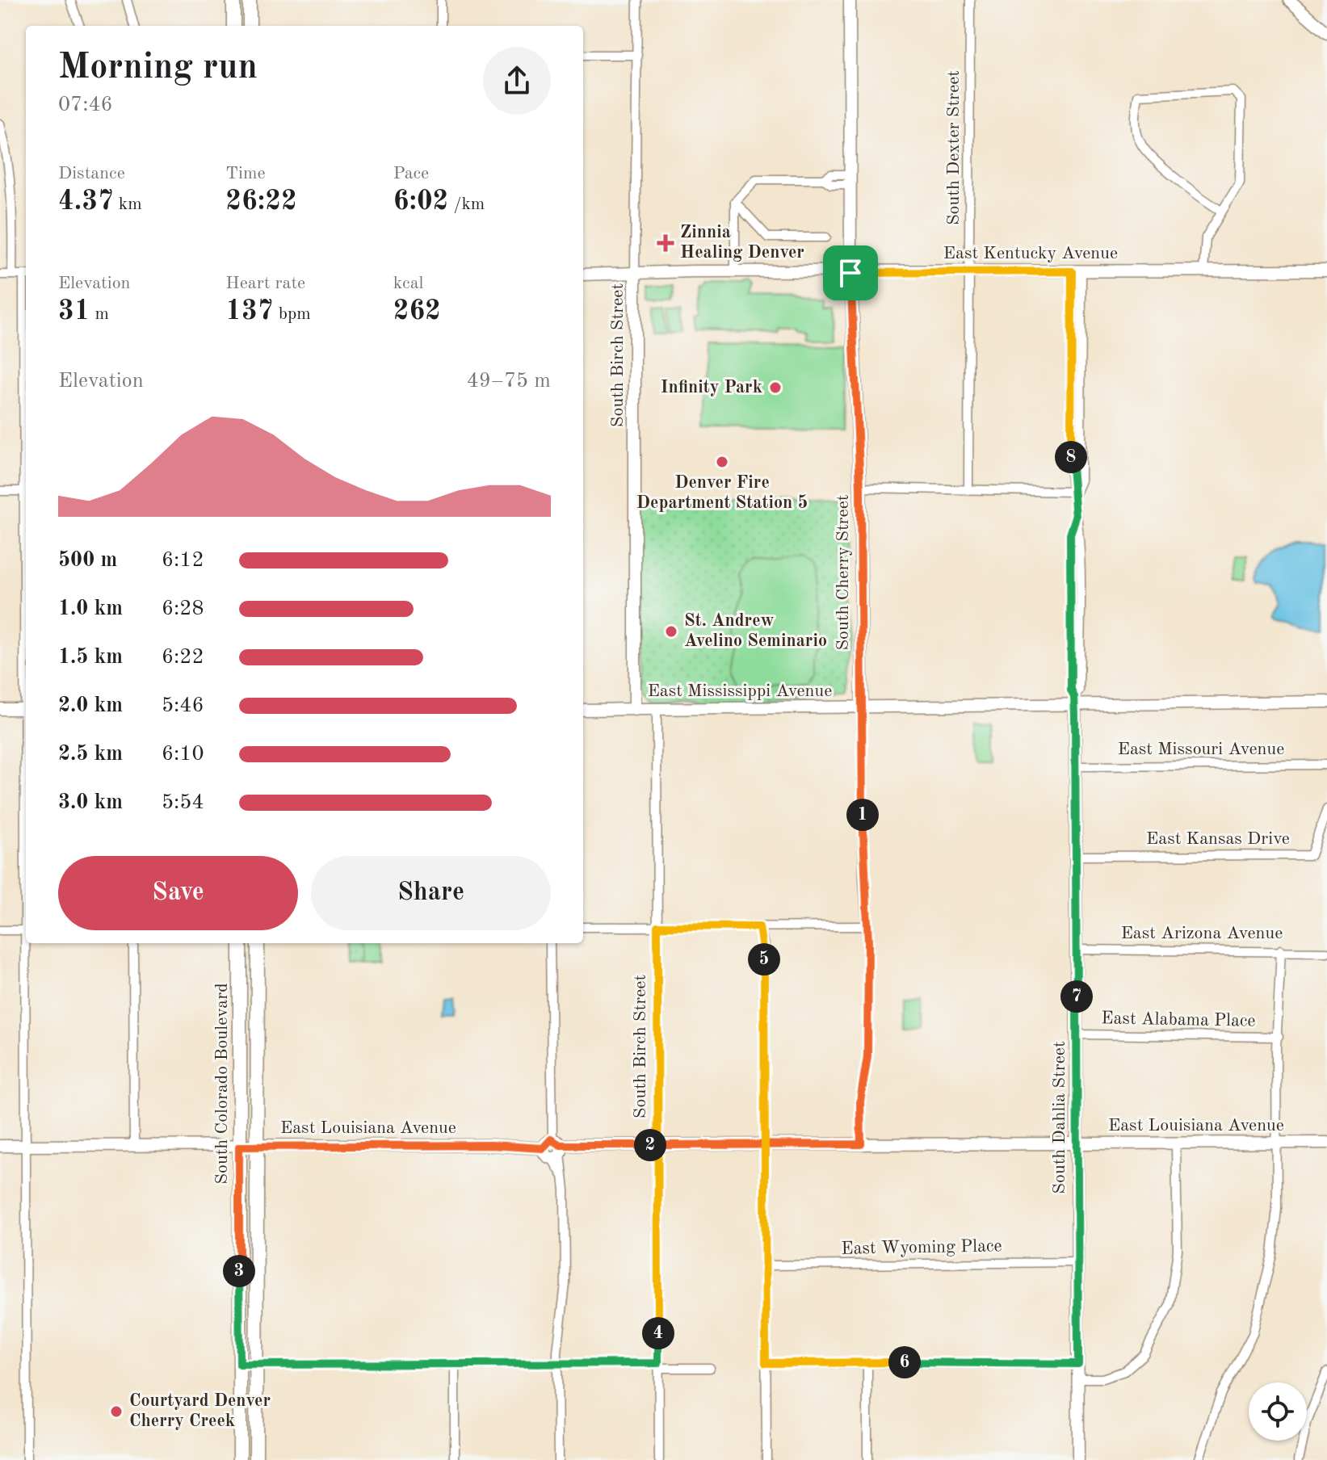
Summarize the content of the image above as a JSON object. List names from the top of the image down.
{
  "streets": {
    "main road": ["South Colorado Boulevard"],
    "street": [
      "South Dexter Street",
      "East Kentucky Avenue",
      "South Birch Street",
      "South Cherry Street",
      "East Mississippi Avenue",
      "East Missouri Avenue",
      "East Kansas Drive",
      "East Arizona Avenue",
      "East Alabama Place",
      "South Dahlia Street",
      "East Louisiana Avenue",
      "East Wyoming Place"
    ]
  },
  "crossings": [
    ["South Dexter Street", "East Kentucky Avenue"],
    ["East Kentucky Avenue", "South Birch Street"],
    ["East Kentucky Avenue", "South Cherry Street"],
    ["East Kentucky Avenue", "South Dahlia Street"],
    ["South Birch Street", "East Mississippi Avenue"],
    ["South Birch Street", "East Louisiana Avenue"],
    ["South Cherry Street", "East Mississippi Avenue"],
    ["South Cherry Street", "East Louisiana Avenue"],
    ["East Mississippi Avenue", "South Dahlia Street"],
    ["East Missouri Avenue", "South Dahlia Street"],
    ["East Kansas Drive", "South Dahlia Street"],
    ["East Arizona Avenue", "South Dahlia Street"],
    ["East Alabama Place", "South Dahlia Street"],
    ["South Colorado Boulevard", "East Louisiana Avenue"],
    ["South Dahlia Street", "East Louisiana Avenue"],
    ["South Dahlia Street", "East Wyoming Place"]
  ],
  "places": {
    "health": ["Zinnia Healing Denver"],
    "other": [
      "Infinity Park",
      "Denver Fire Department Station 5",
      "St. Andrew Avelino Seminario",
      "Courtyard Denver Cherry Creek"
    ]
  },
  "page": {
    "heading": ["Morning run", "07:46"],
    "stats": [
      ["Distance", "4.37 km"],
      ["Time", "26:22"],
      ["Pace", "6:02 /km"],
      ["Elevation", "31 m"],
      ["Heart rate", "137 bpm"],
      ["kcal", "262"]
    ],
    "chart": ["Elevation", "49–75 m"],
    "pins": [
      "8",
      "1",
      "5",
      "7",
      "2",
      "3",
      "4",
      "6"
    ],
    "list": [
      {
        "name": "500 m",
        "note": "6:12"
      },
      {
        "name": "1.0 km",
        "note": "6:28"
      },
      {
        "name": "1.5 km",
        "note": "6:22"
      },
      {
        "name": "2.0 km",
        "note": "5:46"
      },
      {
        "name": "2.5 km",
        "note": "6:10"
      },
      {
        "name": "3.0 km",
        "note": "5:54"
      }
    ],
    "buttons": ["Save", "Share"]
  }
}
